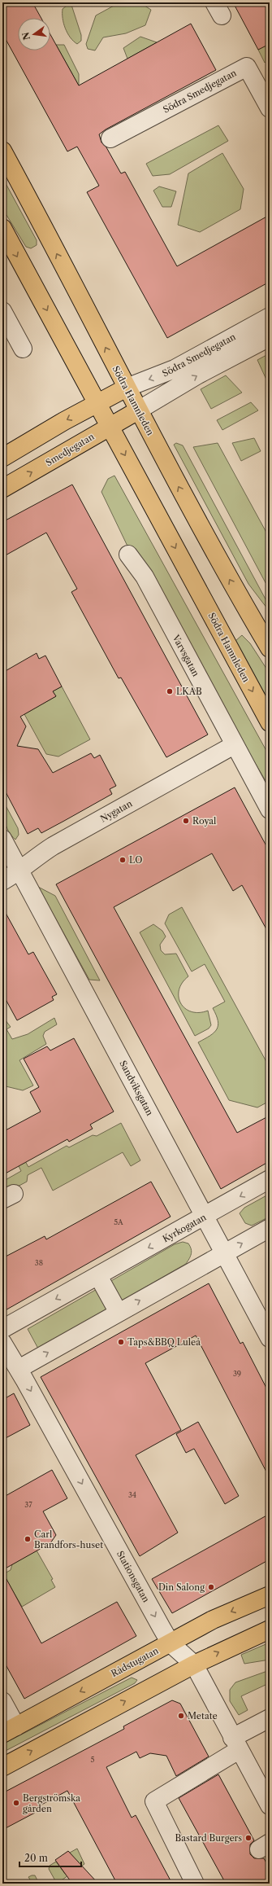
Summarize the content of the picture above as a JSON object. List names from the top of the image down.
{
  "streets": {
    "main road": ["Södra Hamnleden", "Smedjegatan", "Rådstugatan"],
    "street": [
      "Södra Smedjegatan",
      "Varvsgatan",
      "Nygatan",
      "Sandviksgatan",
      "Kyrkogatan",
      "Stationsgatan"
    ]
  },
  "crossings": [
    ["Södra Smedjegatan", "Södra Hamnleden"],
    ["Södra Smedjegatan", "Smedjegatan"],
    ["Södra Hamnleden", "Smedjegatan"],
    ["Varvsgatan", "Nygatan"],
    ["Nygatan", "Sandviksgatan"],
    ["Sandviksgatan", "Kyrkogatan"],
    ["Stationsgatan", "Rådstugatan"]
  ],
  "one_way": ["Stationsgatan"],
  "places": [
    "LKAB",
    "Royal",
    "LO",
    "Taps&BBQ Luleå",
    "Carl Brandfors-huset",
    "Din Salong",
    "Metate",
    "Bergströmska gården",
    "Bastard Burgers"
  ],
  "house_numbers": [
    "5A",
    "38",
    "39",
    "34",
    "37",
    "5"
  ],
  "scale_bar": "20 m",
  "north": "left"
}
